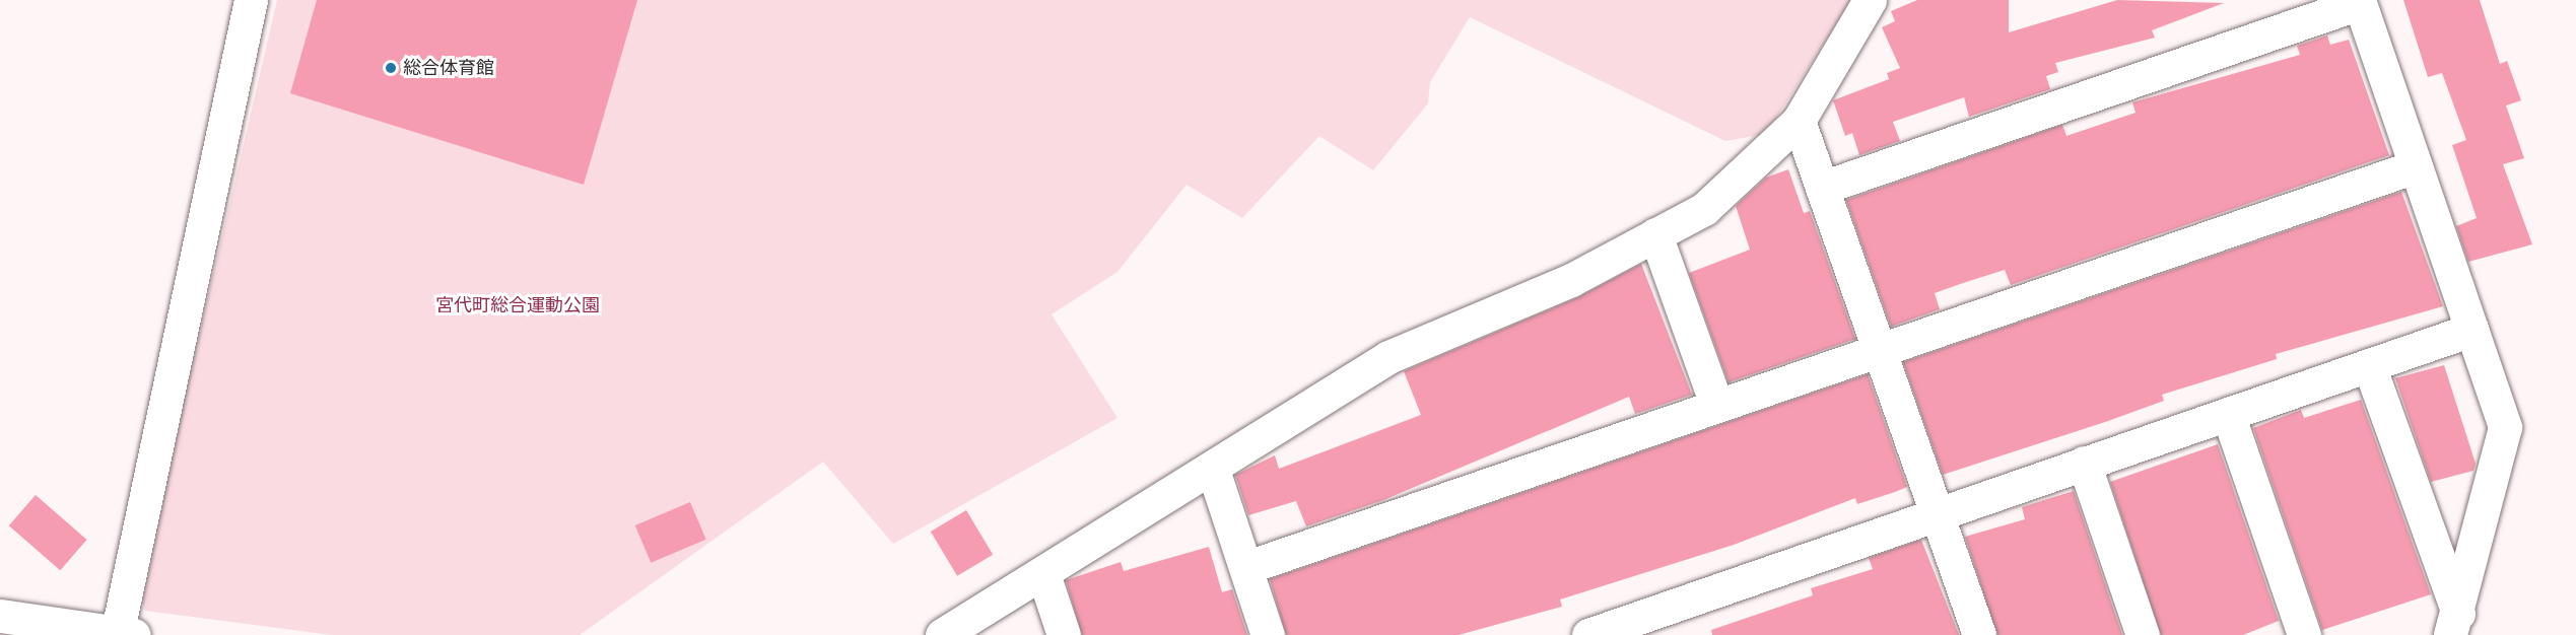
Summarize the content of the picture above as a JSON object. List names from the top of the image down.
{
  "parks": ["宮代町総合運動公園"],
  "places": ["総合体育館"]
}
